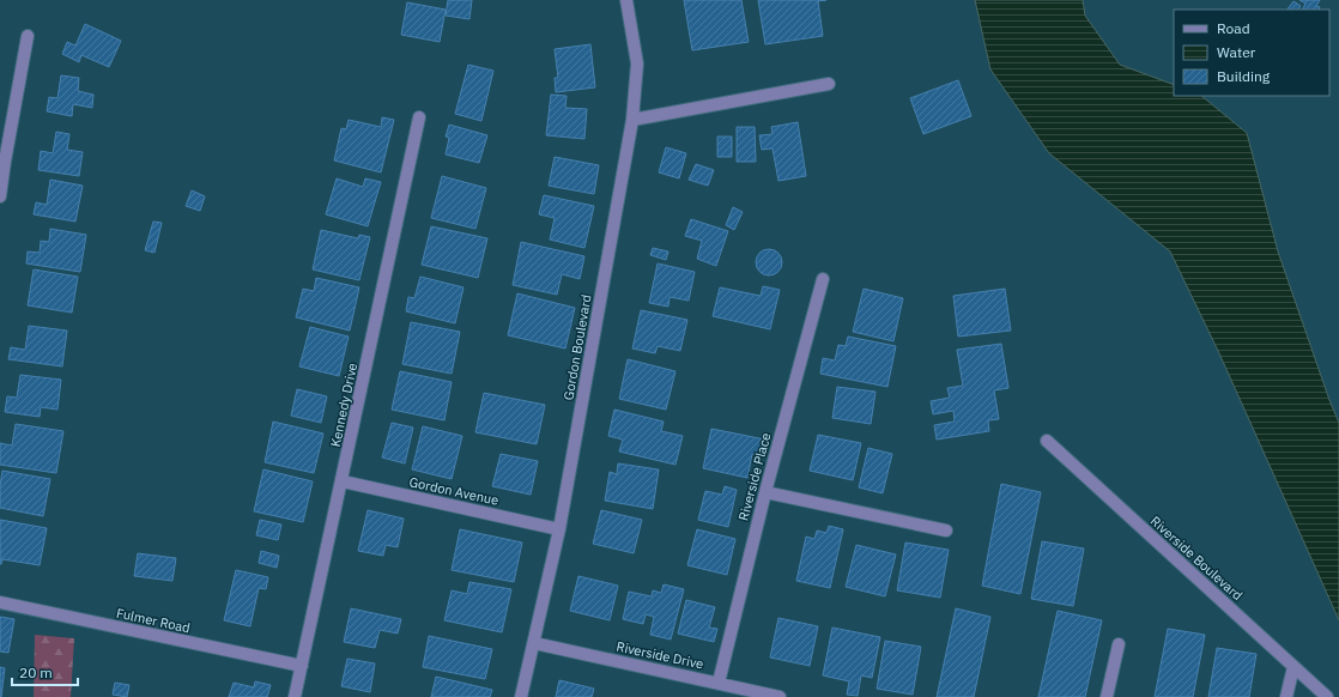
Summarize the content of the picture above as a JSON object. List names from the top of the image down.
{
  "streets": {
    "street": [
      "Gordon Boulevard",
      "Kennedy Drive",
      "Riverside Place",
      "Gordon Avenue",
      "Riverside Boulevard",
      "Fulmer Road",
      "Riverside Drive"
    ]
  },
  "crossings": [
    ["Gordon Boulevard", "Gordon Avenue"],
    ["Gordon Boulevard", "Riverside Drive"],
    ["Kennedy Drive", "Gordon Avenue"],
    ["Kennedy Drive", "Fulmer Road"],
    ["Riverside Place", "Riverside Drive"]
  ],
  "legend": ["Road", "Water", "Building"],
  "scale_bar": "20 m"
}
